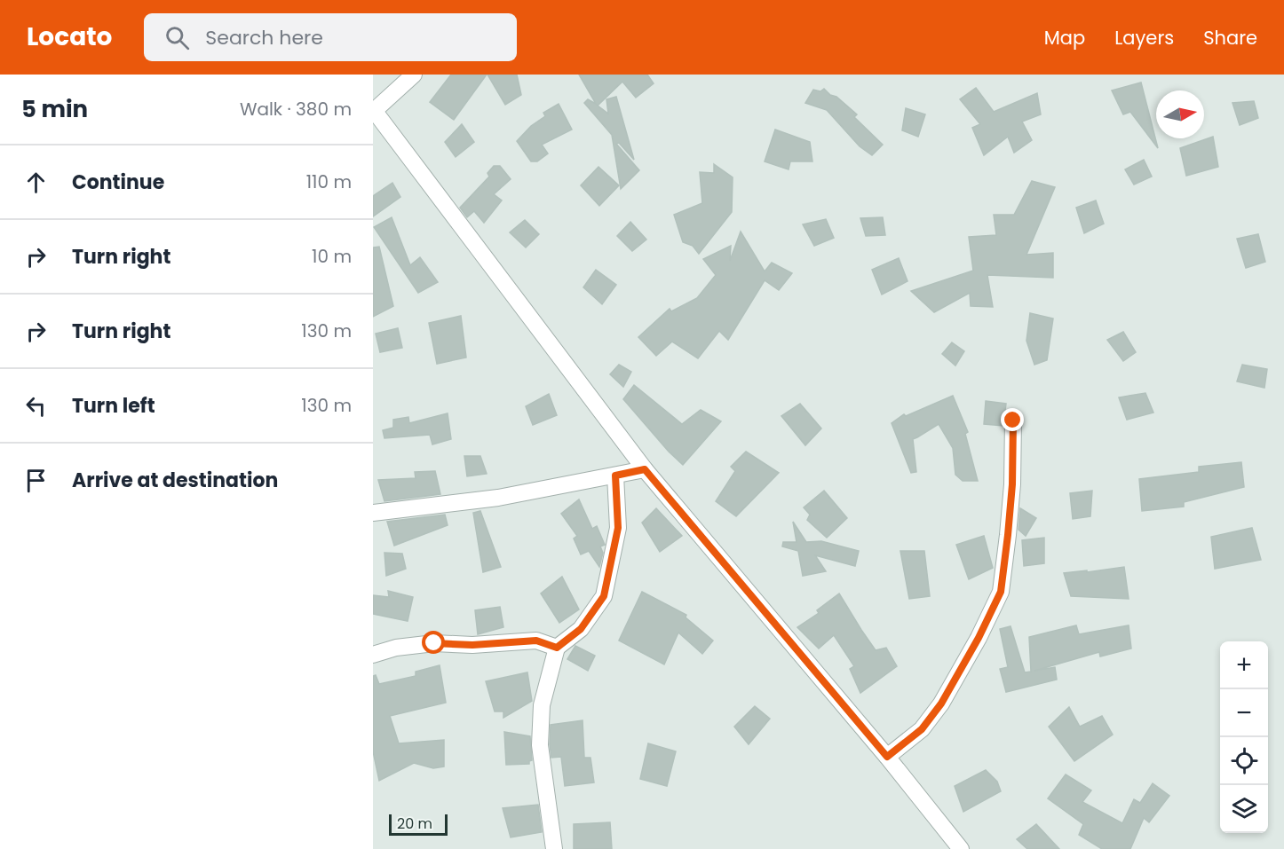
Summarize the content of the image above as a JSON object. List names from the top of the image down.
{
  "scale_bar": "20 m",
  "north": "right",
  "page": {
    "header": "Locato",
    "search": "Search here",
    "nav": ["Map", "Layers", "Share"],
    "heading": ["5 min", "Walk · 380 m"],
    "list": [
      ["Continue", "110 m"],
      ["Turn right", "10 m"],
      ["Turn right", "130 m"],
      ["Turn left", "130 m"],
      "Arrive at destination"
    ],
    "map_buttons": ["+", "−"],
    "scale": "20 m"
  }
}
